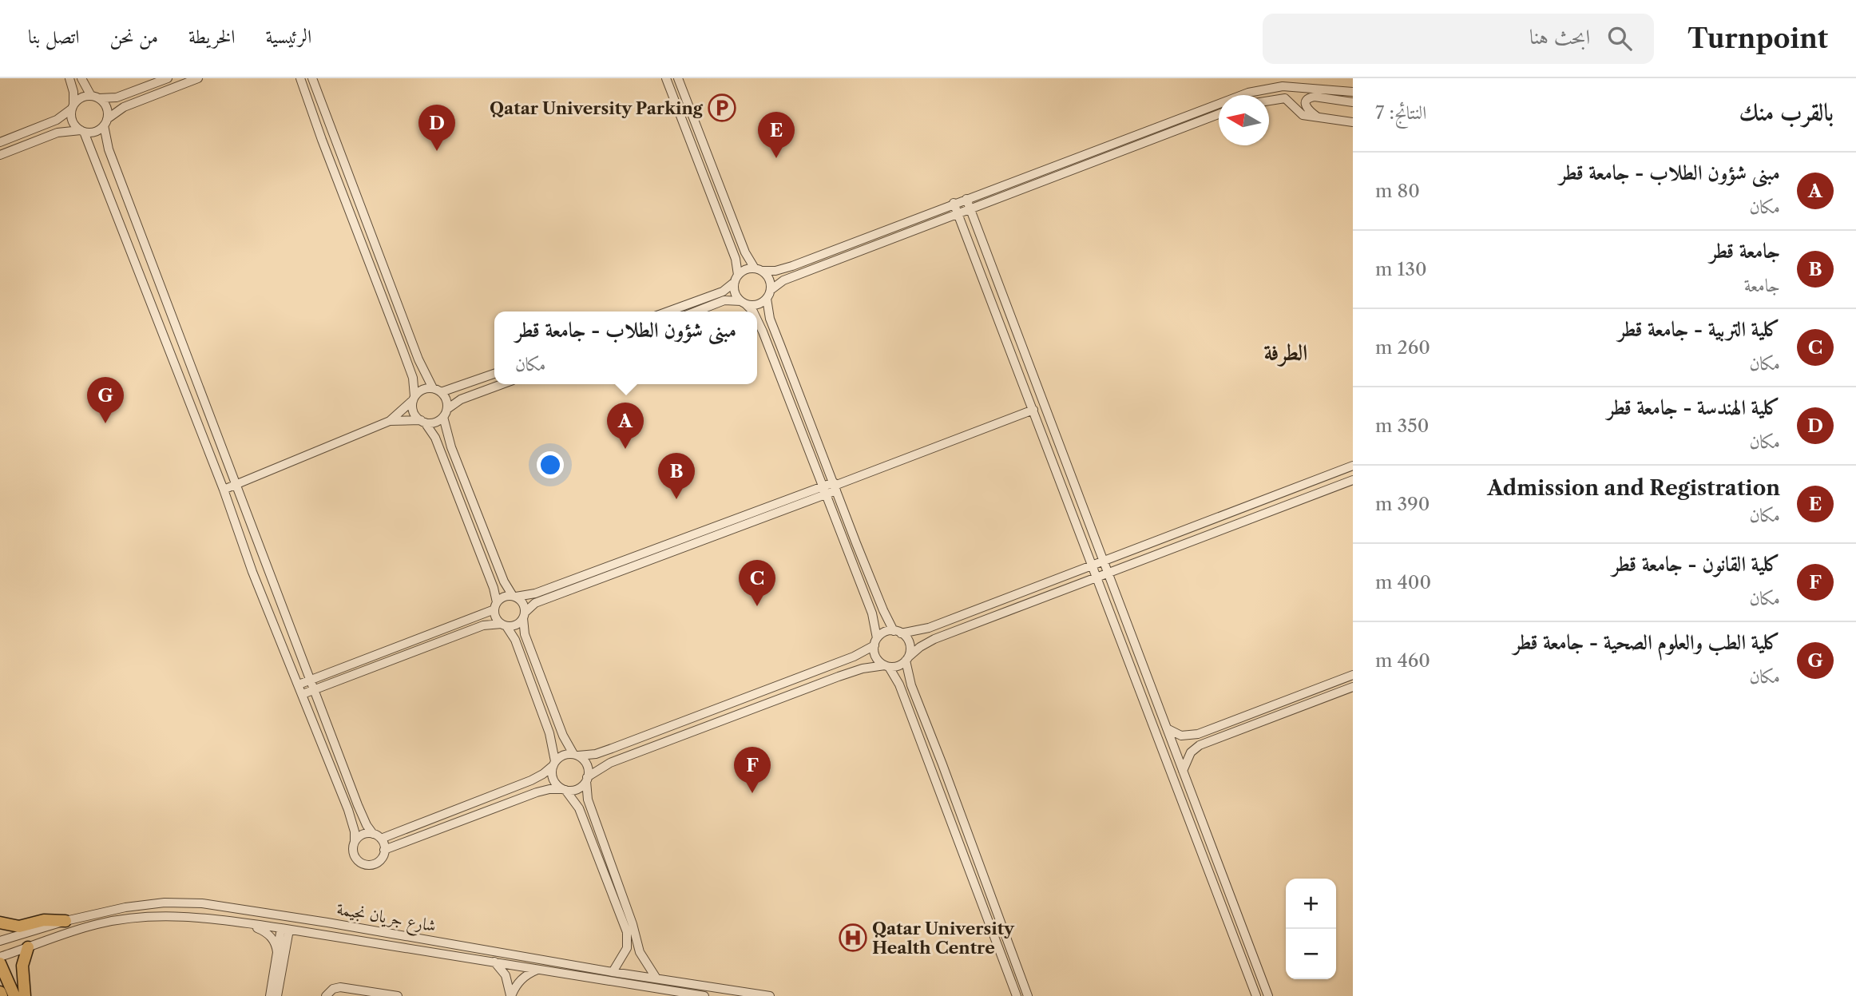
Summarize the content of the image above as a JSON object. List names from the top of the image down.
{
  "streets": {
    "street": ["شارع جريان نجيمة"]
  },
  "districts": ["الطرفة"],
  "places": {
    "parking": ["Qatar University Parking"],
    "hospital": ["Qatar University Health Centre"]
  },
  "north": "left",
  "page": {
    "header": "Turnpoint",
    "search": "ابحث هنا",
    "nav": [
      "الرئيسية",
      "الخريطة",
      "من نحن",
      "اتصل بنا"
    ],
    "heading": ["بالقرب منك", "النتائج: 7"],
    "pins": [
      "D",
      "E",
      "G",
      "A",
      "B",
      "C",
      "F"
    ],
    "list": [
      {
        "mark": "A",
        "name": "مبنى شؤون الطلاب - جامعة قطر",
        "note": "مكان",
        "value": "80 m"
      },
      {
        "mark": "B",
        "name": "جامعة قطر",
        "note": "جامعة",
        "value": "130 m"
      },
      {
        "mark": "C",
        "name": "كلية التربية - جامعة قطر",
        "note": "مكان",
        "value": "260 m"
      },
      {
        "mark": "D",
        "name": "كلية الهندسة - جامعة قطر",
        "note": "مكان",
        "value": "350 m"
      },
      {
        "mark": "E",
        "name": "Admission and Registration",
        "note": "مكان",
        "value": "390 m"
      },
      {
        "mark": "F",
        "name": "كلية القانون - جامعة قطر",
        "note": "مكان",
        "value": "400 m"
      },
      {
        "mark": "G",
        "name": "كلية الطب والعلوم الصحية - جامعة قطر",
        "note": "مكان",
        "value": "460 m"
      }
    ],
    "popup": ["مبنى شؤون الطلاب - جامعة قطر", "مكان"],
    "map_buttons": ["+", "−"]
  }
}
